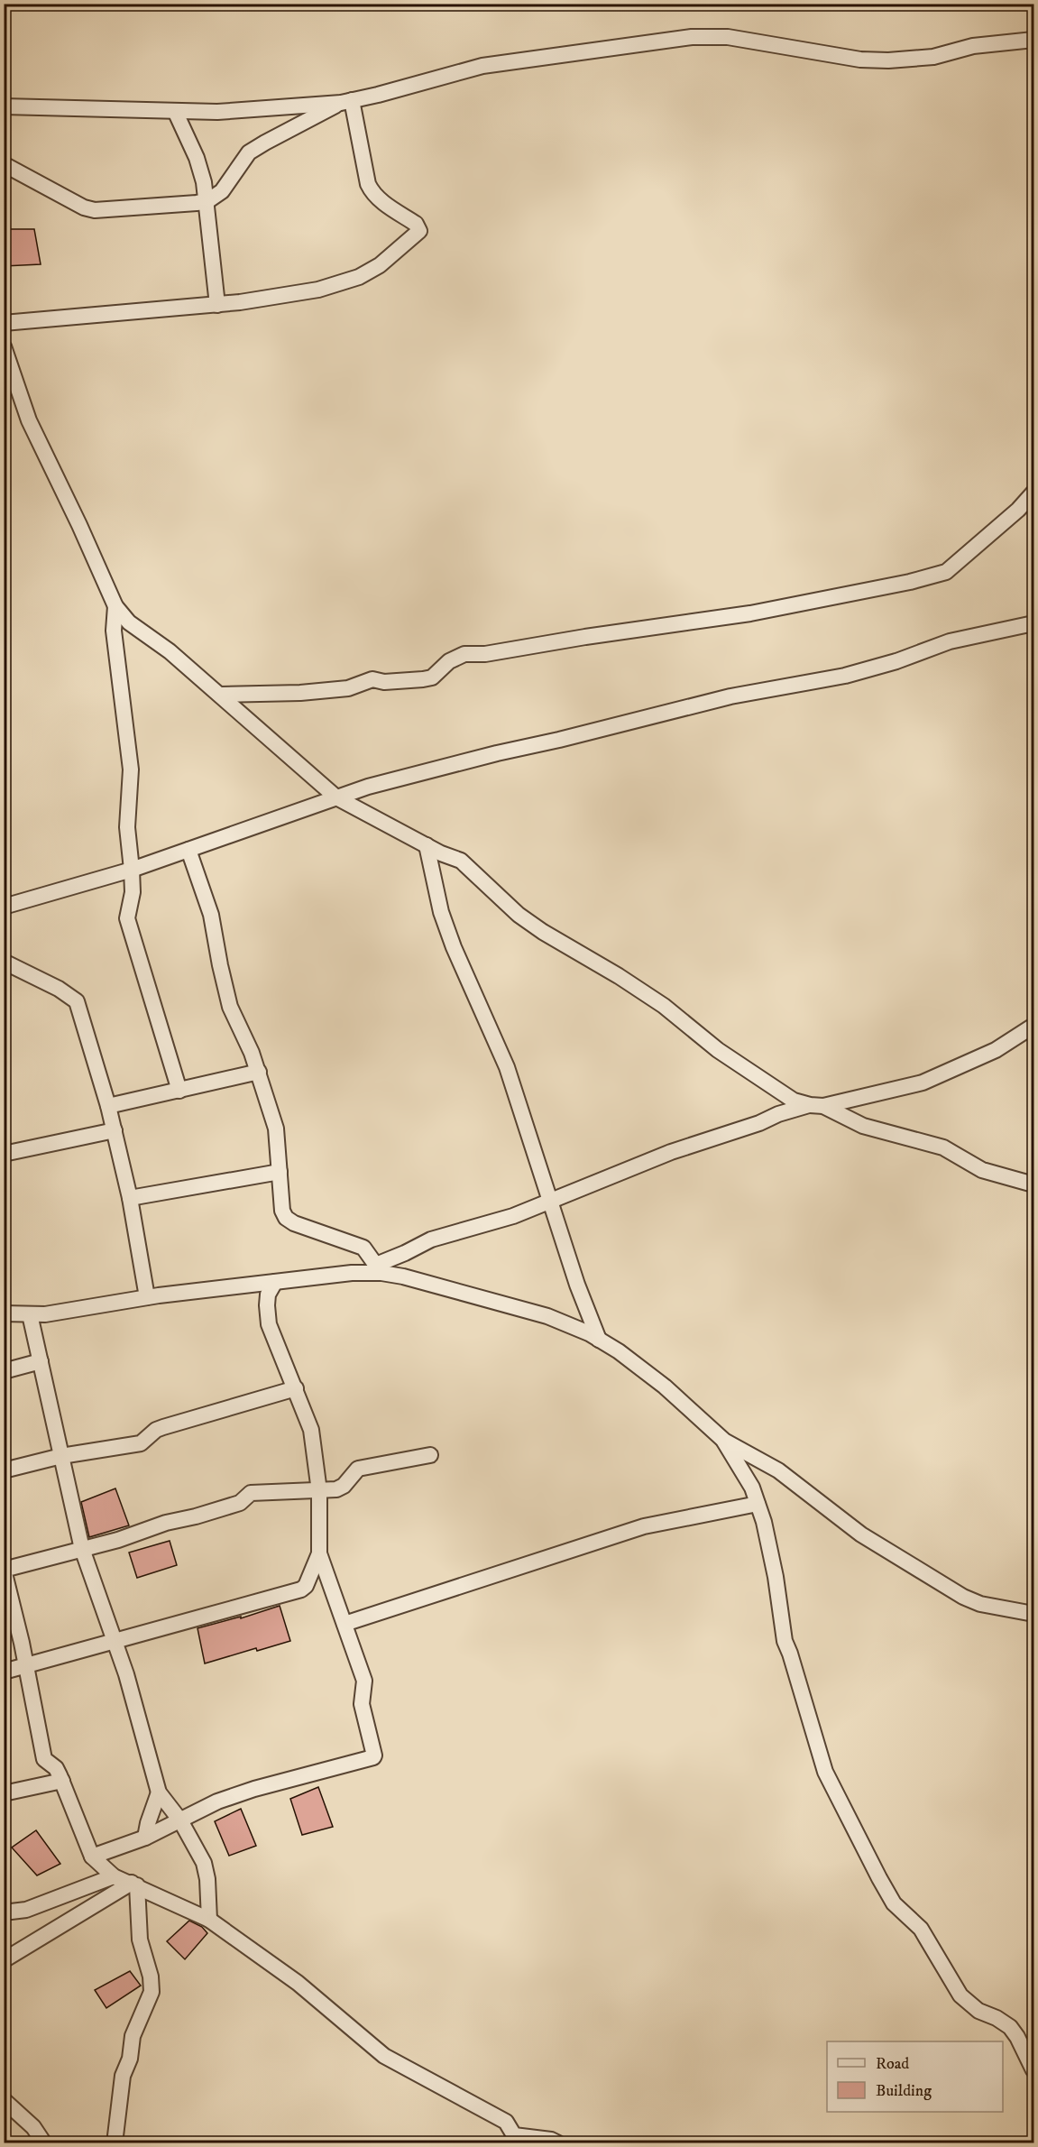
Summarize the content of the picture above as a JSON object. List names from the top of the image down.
{
  "legend": ["Road", "Building"]
}
